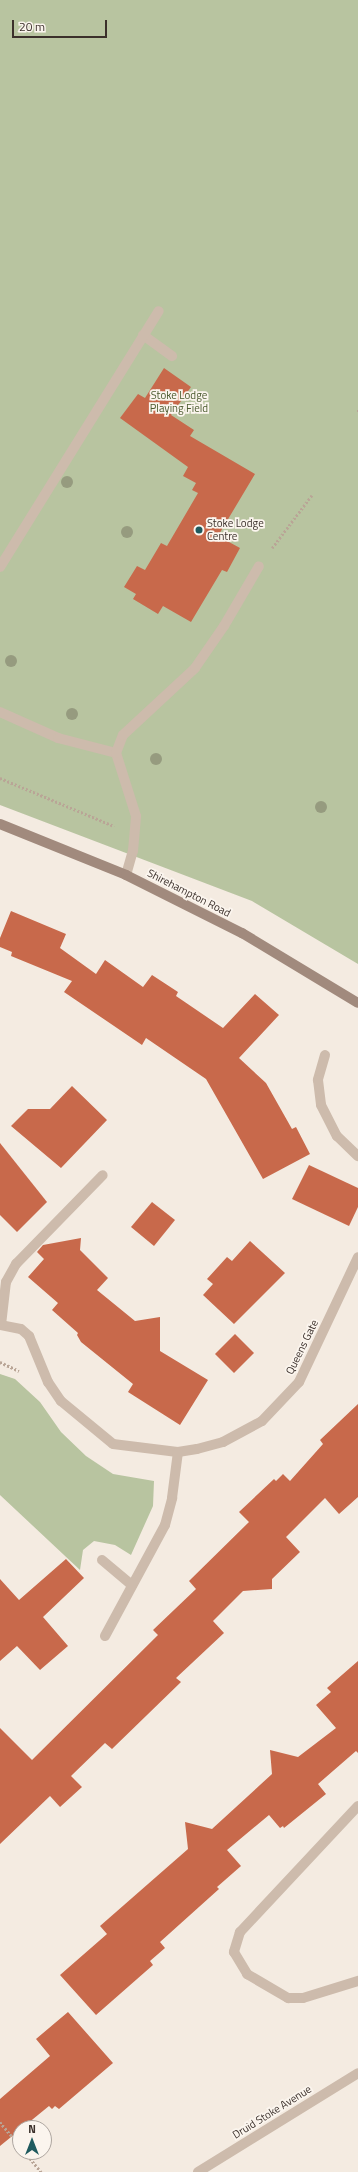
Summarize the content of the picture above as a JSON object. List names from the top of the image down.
{
  "streets": {
    "main road": ["Shirehampton Road"],
    "street": ["Queens Gate", "Druid Stoke Avenue"]
  },
  "parks": ["Stoke Lodge Playing Field"],
  "places": ["Stoke Lodge Centre"],
  "scale_bar": "20 m",
  "north": "top"
}
